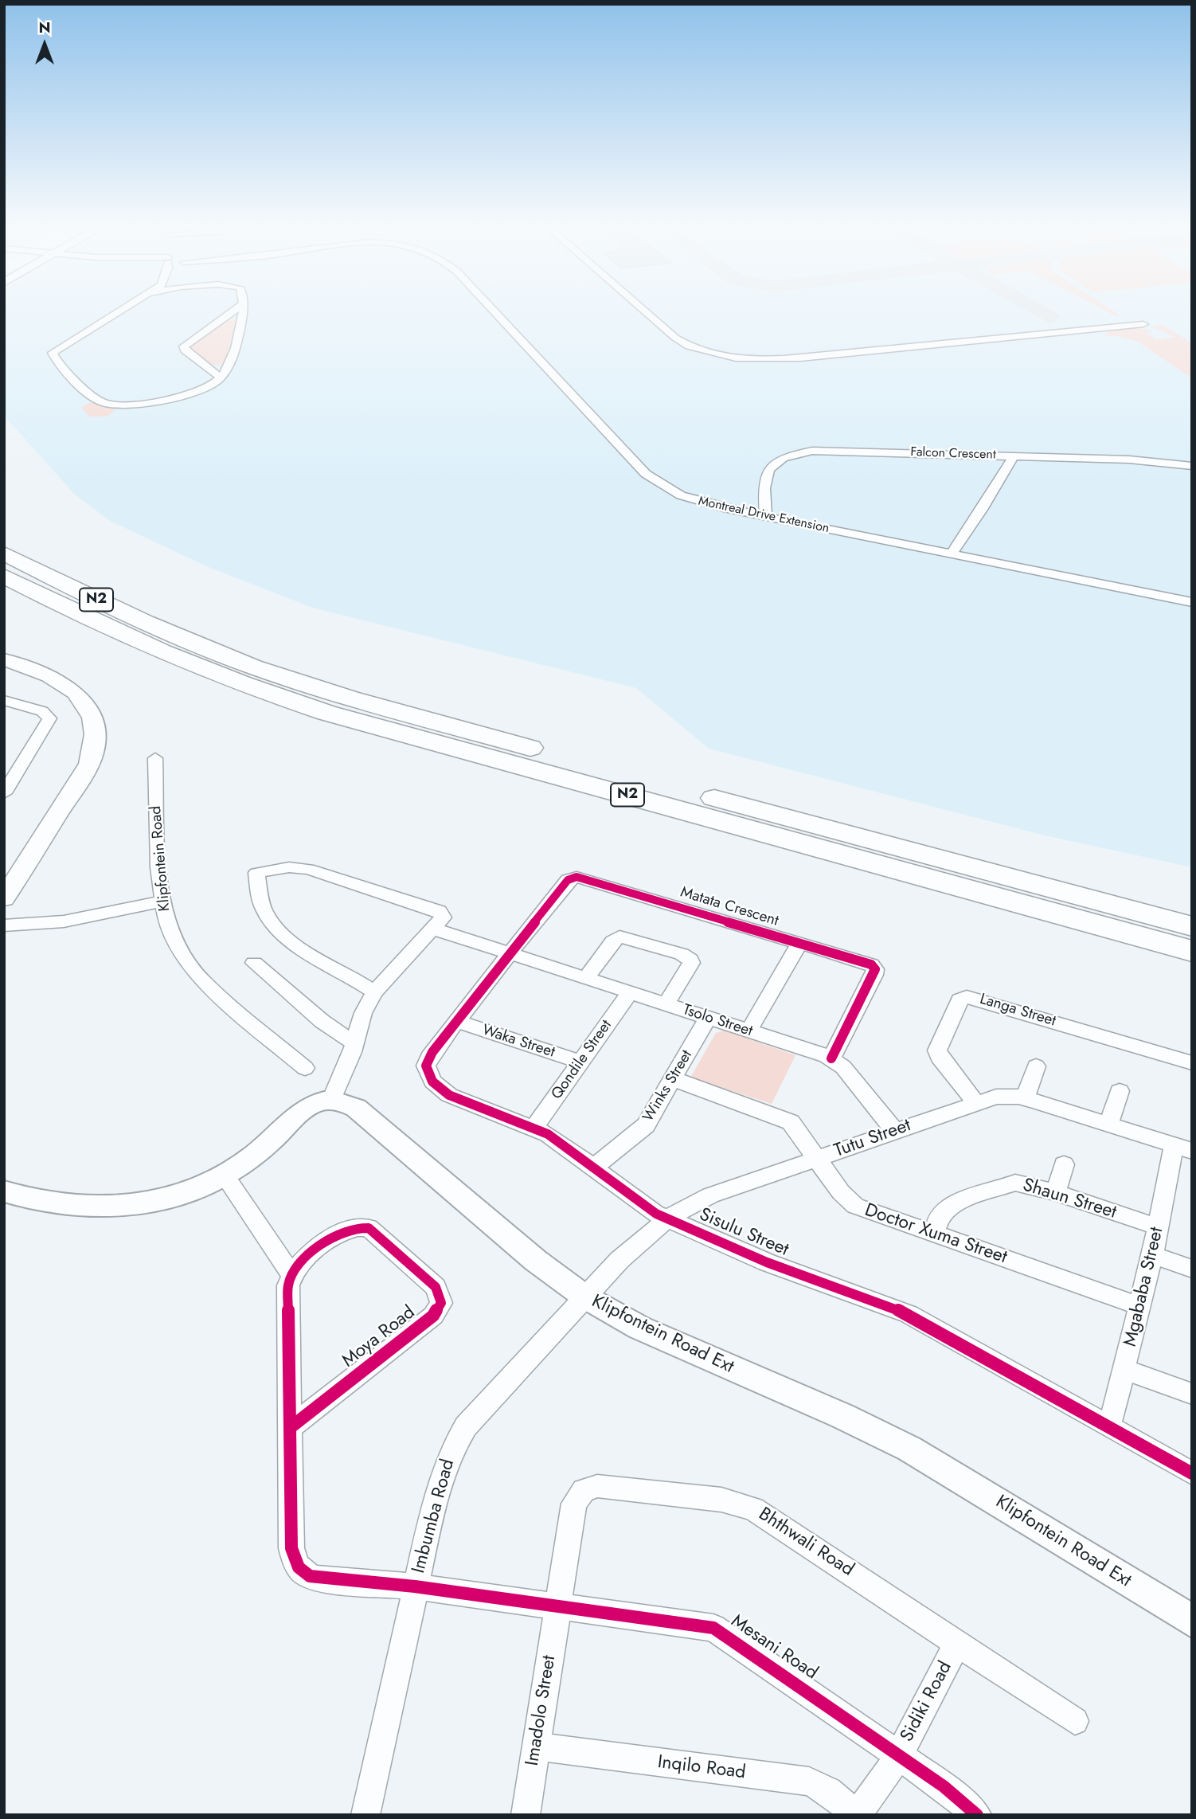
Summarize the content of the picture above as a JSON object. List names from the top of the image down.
{
  "streets": {
    "highway": ["N2"],
    "street": [
      "Falcon Crescent",
      "Montreal Drive Extension",
      "Klipfontein Road",
      "Matata Crescent",
      "Langa Street",
      "Tsolo Street",
      "Waka Street",
      "Qondile Street",
      "Winks Street",
      "Tutu Street",
      "Shaun Street",
      "Sisulu Street",
      "Doctor Xuma Street",
      "Mgababa Street",
      "Klipfontein Road Ext",
      "Moya Road",
      "Imbumba Road",
      "Bhthwali Road",
      "Mesani Road",
      "Sidiki Road",
      "Imadolo Street",
      "Inqilo Road"
    ]
  },
  "crossings": [
    ["Falcon Crescent", "Montreal Drive Extension"],
    ["Matata Crescent", "Tsolo Street"],
    ["Matata Crescent", "Sisulu Street"],
    ["Langa Street", "Tutu Street"],
    ["Tsolo Street", "Qondile Street"],
    ["Tsolo Street", "Winks Street"],
    ["Tsolo Street", "Tutu Street"],
    ["Tsolo Street", "Sisulu Street"],
    ["Waka Street", "Qondile Street"],
    ["Waka Street", "Sisulu Street"],
    ["Qondile Street", "Sisulu Street"],
    ["Winks Street", "Sisulu Street"],
    ["Winks Street", "Doctor Xuma Street"],
    ["Tutu Street", "Sisulu Street"],
    ["Tutu Street", "Doctor Xuma Street"],
    ["Tutu Street", "Mgababa Street"],
    ["Tutu Street", "Klipfontein Road Ext"],
    ["Tutu Street", "Imbumba Road"],
    ["Shaun Street", "Doctor Xuma Street"],
    ["Shaun Street", "Mgababa Street"],
    ["Sisulu Street", "Mgababa Street"],
    ["Doctor Xuma Street", "Mgababa Street"],
    ["Klipfontein Road Ext", "Imbumba Road"],
    ["Imbumba Road", "Mesani Road"],
    ["Bhthwali Road", "Mesani Road"],
    ["Bhthwali Road", "Sidiki Road"],
    ["Bhthwali Road", "Imadolo Street"],
    ["Mesani Road", "Sidiki Road"],
    ["Mesani Road", "Imadolo Street"],
    ["Sidiki Road", "Inqilo Road"],
    ["Imadolo Street", "Inqilo Road"]
  ],
  "north": "top"
}
